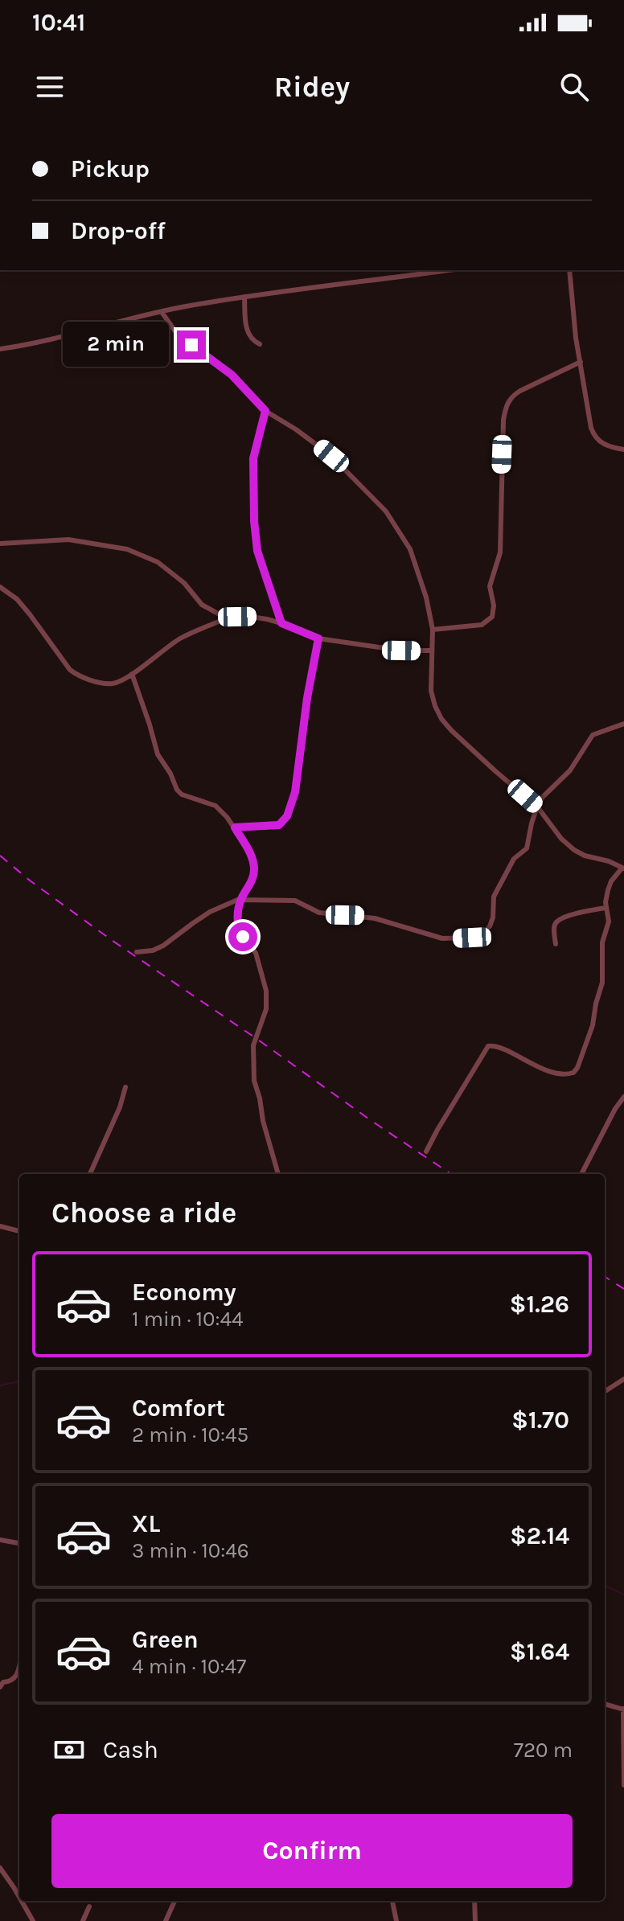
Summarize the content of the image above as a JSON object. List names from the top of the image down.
{
  "page": {
    "status": "10:41",
    "header": "Ridey",
    "banner": ["Pickup", "Drop-off"],
    "bubble": "2 min",
    "heading": "Choose a ride",
    "list": [
      {
        "name": "Economy",
        "note": "1 min · 10:44",
        "value": "$1.26"
      },
      {
        "name": "Comfort",
        "note": "2 min · 10:45",
        "value": "$1.70"
      },
      {
        "name": "XL",
        "note": "3 min · 10:46",
        "value": "$2.14"
      },
      {
        "name": "Green",
        "note": "4 min · 10:47",
        "value": "$1.64"
      }
    ],
    "pay": ["Cash", "720 m"],
    "buttons": "Confirm"
  }
}
